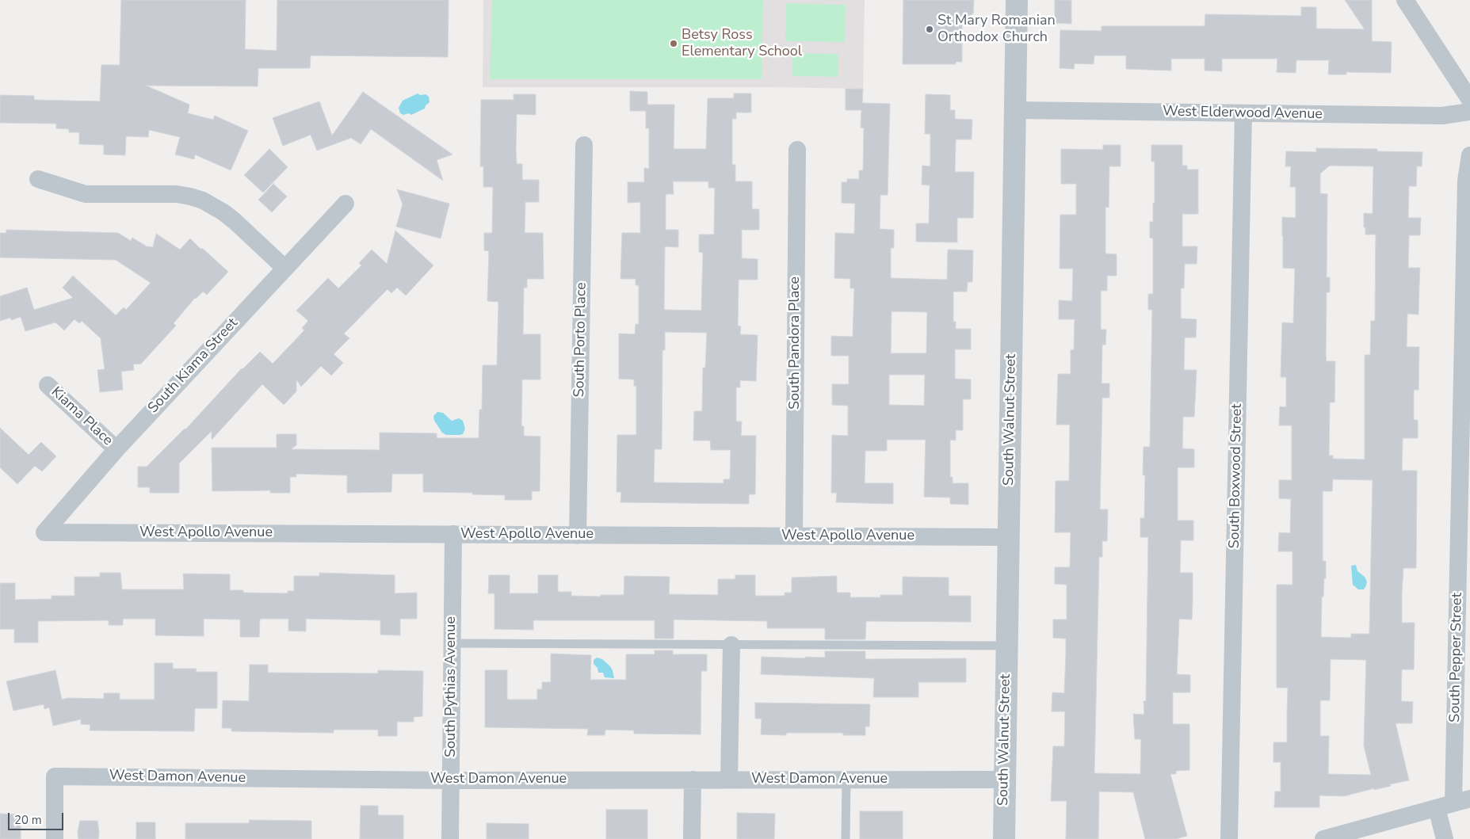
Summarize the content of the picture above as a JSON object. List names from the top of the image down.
{
  "streets": {
    "street": [
      "West Elderwood Avenue",
      "South Porto Place",
      "South Pandora Place",
      "South Kiama Street",
      "Kiama Place",
      "South Walnut Street",
      "South Boxwood Street",
      "West Apollo Avenue",
      "South Pepper Street",
      "South Pythias Avenue",
      "West Damon Avenue"
    ]
  },
  "crossings": [
    ["West Elderwood Avenue", "South Walnut Street"],
    ["West Elderwood Avenue", "South Boxwood Street"],
    ["South Porto Place", "West Apollo Avenue"],
    ["South Pandora Place", "West Apollo Avenue"],
    ["South Kiama Street", "Kiama Place"],
    ["South Kiama Street", "West Apollo Avenue"],
    ["South Walnut Street", "West Apollo Avenue"],
    ["South Walnut Street", "West Damon Avenue"],
    ["West Apollo Avenue", "South Pythias Avenue"],
    ["South Pythias Avenue", "West Damon Avenue"]
  ],
  "places": ["St Mary Romanian Orthodox Church", "Betsy Ross Elementary School"],
  "scale_bar": "20 m"
}
